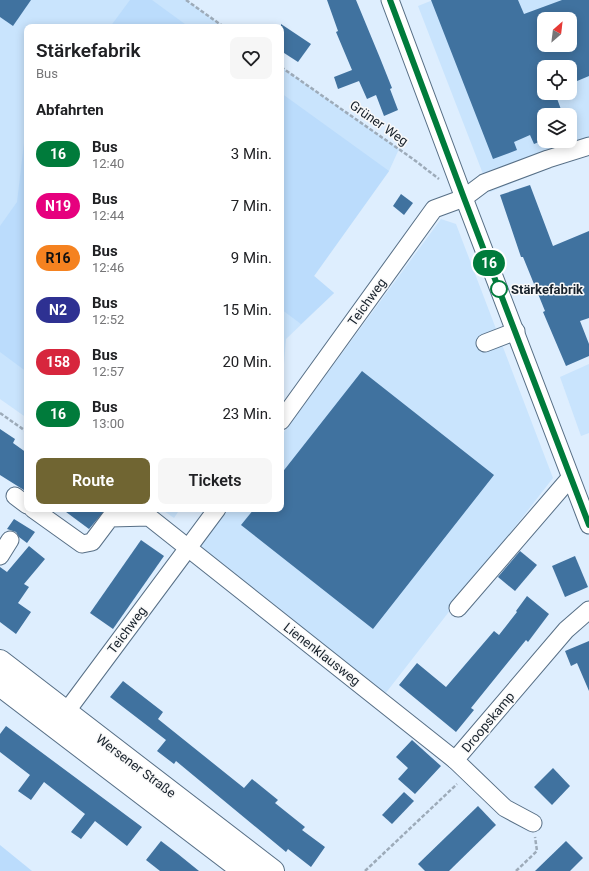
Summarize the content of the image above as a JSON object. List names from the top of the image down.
{
  "streets": {
    "main road": ["Wersener Straße"],
    "street": ["Teichweg", "Lienenklausweg", "Droopskamp"],
    "path": ["Grüner Weg"]
  },
  "crossings": [
    ["Teichweg", "Lienenklausweg"],
    ["Teichweg", "Wersener Straße"],
    ["Lienenklausweg", "Droopskamp"]
  ],
  "places": ["Stärkefabrik"],
  "lines": ["bus line 16"],
  "north": "top right",
  "page": {
    "on_map": "16",
    "heading": [
      ["Stärkefabrik", "Bus"],
      "Abfahrten"
    ],
    "list": [
      {
        "mark": "16",
        "name": "Bus",
        "note": "12:40",
        "value": "3 Min."
      },
      {
        "mark": "N19",
        "name": "Bus",
        "note": "12:44",
        "value": "7 Min."
      },
      {
        "mark": "R16",
        "name": "Bus",
        "note": "12:46",
        "value": "9 Min."
      },
      {
        "mark": "N2",
        "name": "Bus",
        "note": "12:52",
        "value": "15 Min."
      },
      {
        "mark": "158",
        "name": "Bus",
        "note": "12:57",
        "value": "20 Min."
      },
      {
        "mark": "16",
        "name": "Bus",
        "note": "13:00",
        "value": "23 Min."
      }
    ],
    "buttons": ["Route", "Tickets"]
  }
}
